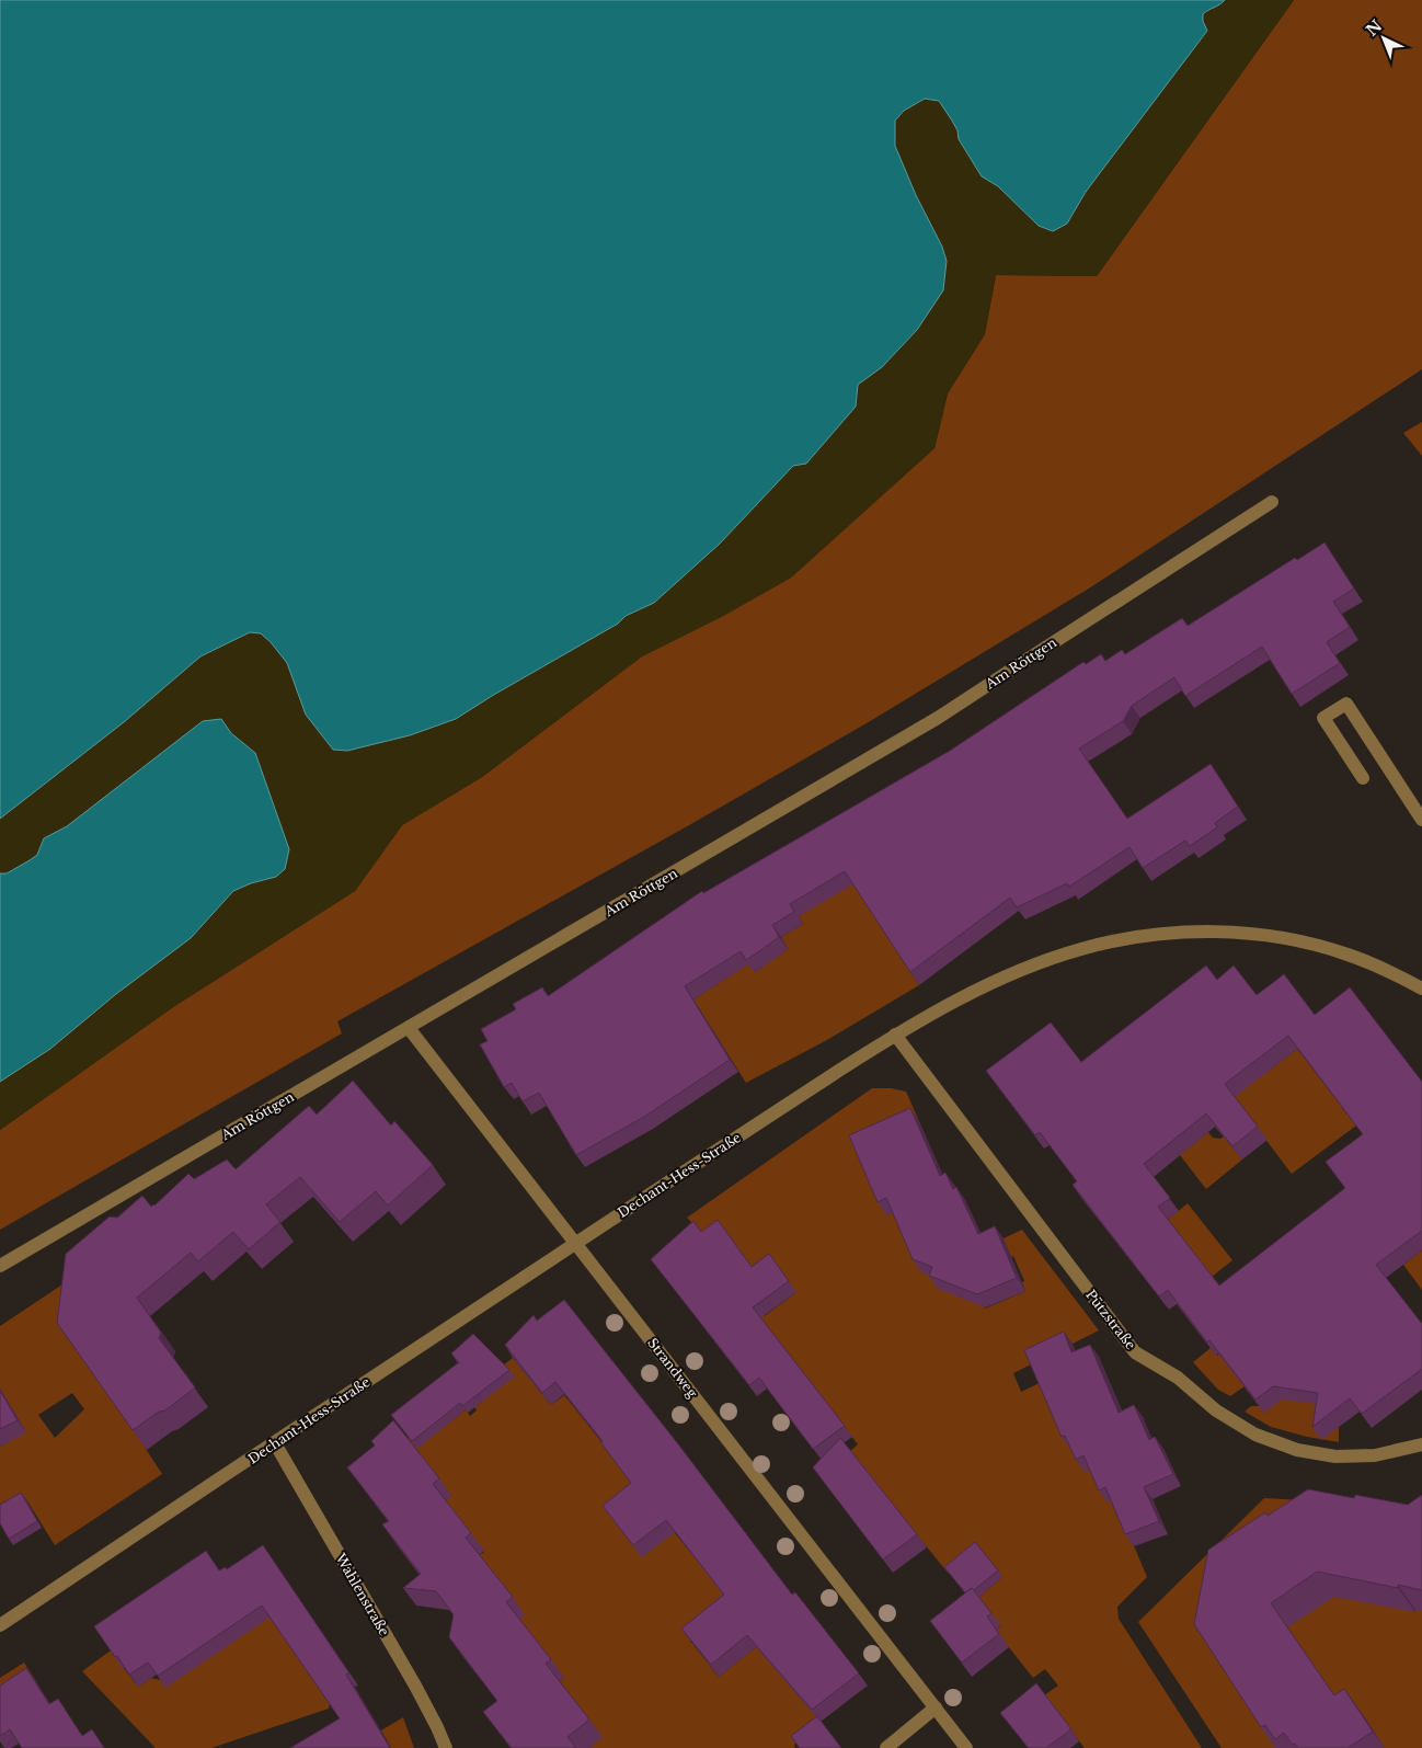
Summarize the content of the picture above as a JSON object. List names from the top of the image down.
{
  "streets": {
    "street": [
      "Am Röttgen",
      "Dechant-Hess-Straße",
      "Pützstraße",
      "Strandweg",
      "Wahlenstraße"
    ]
  },
  "crossings": [
    ["Am Röttgen", "Strandweg"],
    ["Dechant-Hess-Straße", "Pützstraße"],
    ["Dechant-Hess-Straße", "Strandweg"],
    ["Dechant-Hess-Straße", "Wahlenstraße"]
  ],
  "north": "top left"
}
